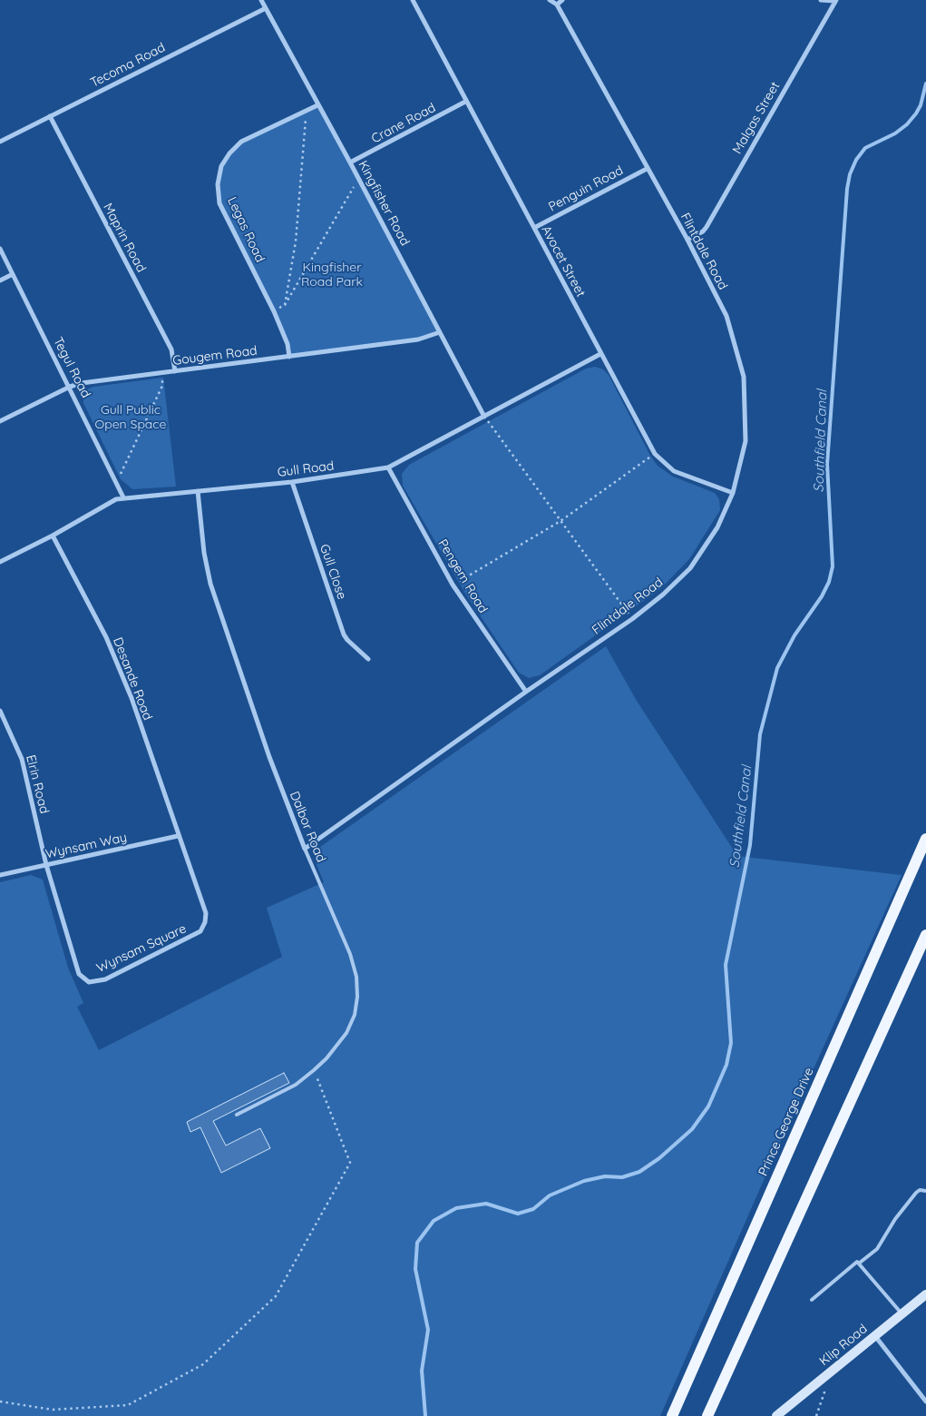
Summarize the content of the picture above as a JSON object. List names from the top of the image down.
{
  "streets": {
    "main road": ["Prince George Drive"],
    "street": [
      "Tecoma Road",
      "Malgas Street",
      "Crane Road",
      "Penguin Road",
      "Kingfisher Road",
      "Legas Road",
      "Maprin Road",
      "Flintdale Road",
      "Avocet Street",
      "Gougem Road",
      "Tegul Road",
      "Gull Road",
      "Gull Close",
      "Pengem Road",
      "Desande Road",
      "Elrin Road",
      "Dalbor Road",
      "Wynsam Way",
      "Wynsam Square",
      "Klip Road"
    ]
  },
  "crossings": [
    ["Tecoma Road", "Kingfisher Road"],
    ["Tecoma Road", "Maprin Road"],
    ["Malgas Street", "Flintdale Road"],
    ["Crane Road", "Kingfisher Road"],
    ["Crane Road", "Avocet Street"],
    ["Penguin Road", "Flintdale Road"],
    ["Penguin Road", "Avocet Street"],
    ["Kingfisher Road", "Legas Road"],
    ["Kingfisher Road", "Gougem Road"],
    ["Kingfisher Road", "Gull Road"],
    ["Legas Road", "Gougem Road"],
    ["Maprin Road", "Gougem Road"],
    ["Flintdale Road", "Avocet Street"],
    ["Flintdale Road", "Pengem Road"],
    ["Flintdale Road", "Dalbor Road"],
    ["Avocet Street", "Gull Road"],
    ["Gougem Road", "Tegul Road"],
    ["Tegul Road", "Gull Road"],
    ["Gull Road", "Gull Close"],
    ["Gull Road", "Pengem Road"],
    ["Gull Road", "Desande Road"],
    ["Gull Road", "Dalbor Road"],
    ["Desande Road", "Wynsam Way"],
    ["Desande Road", "Wynsam Square"],
    ["Elrin Road", "Wynsam Way"],
    ["Elrin Road", "Wynsam Square"],
    ["Wynsam Way", "Wynsam Square"]
  ],
  "water": ["Southfield Canal"],
  "parks": ["Kingfisher Road Park", "Gull Public Open Space"]
}
